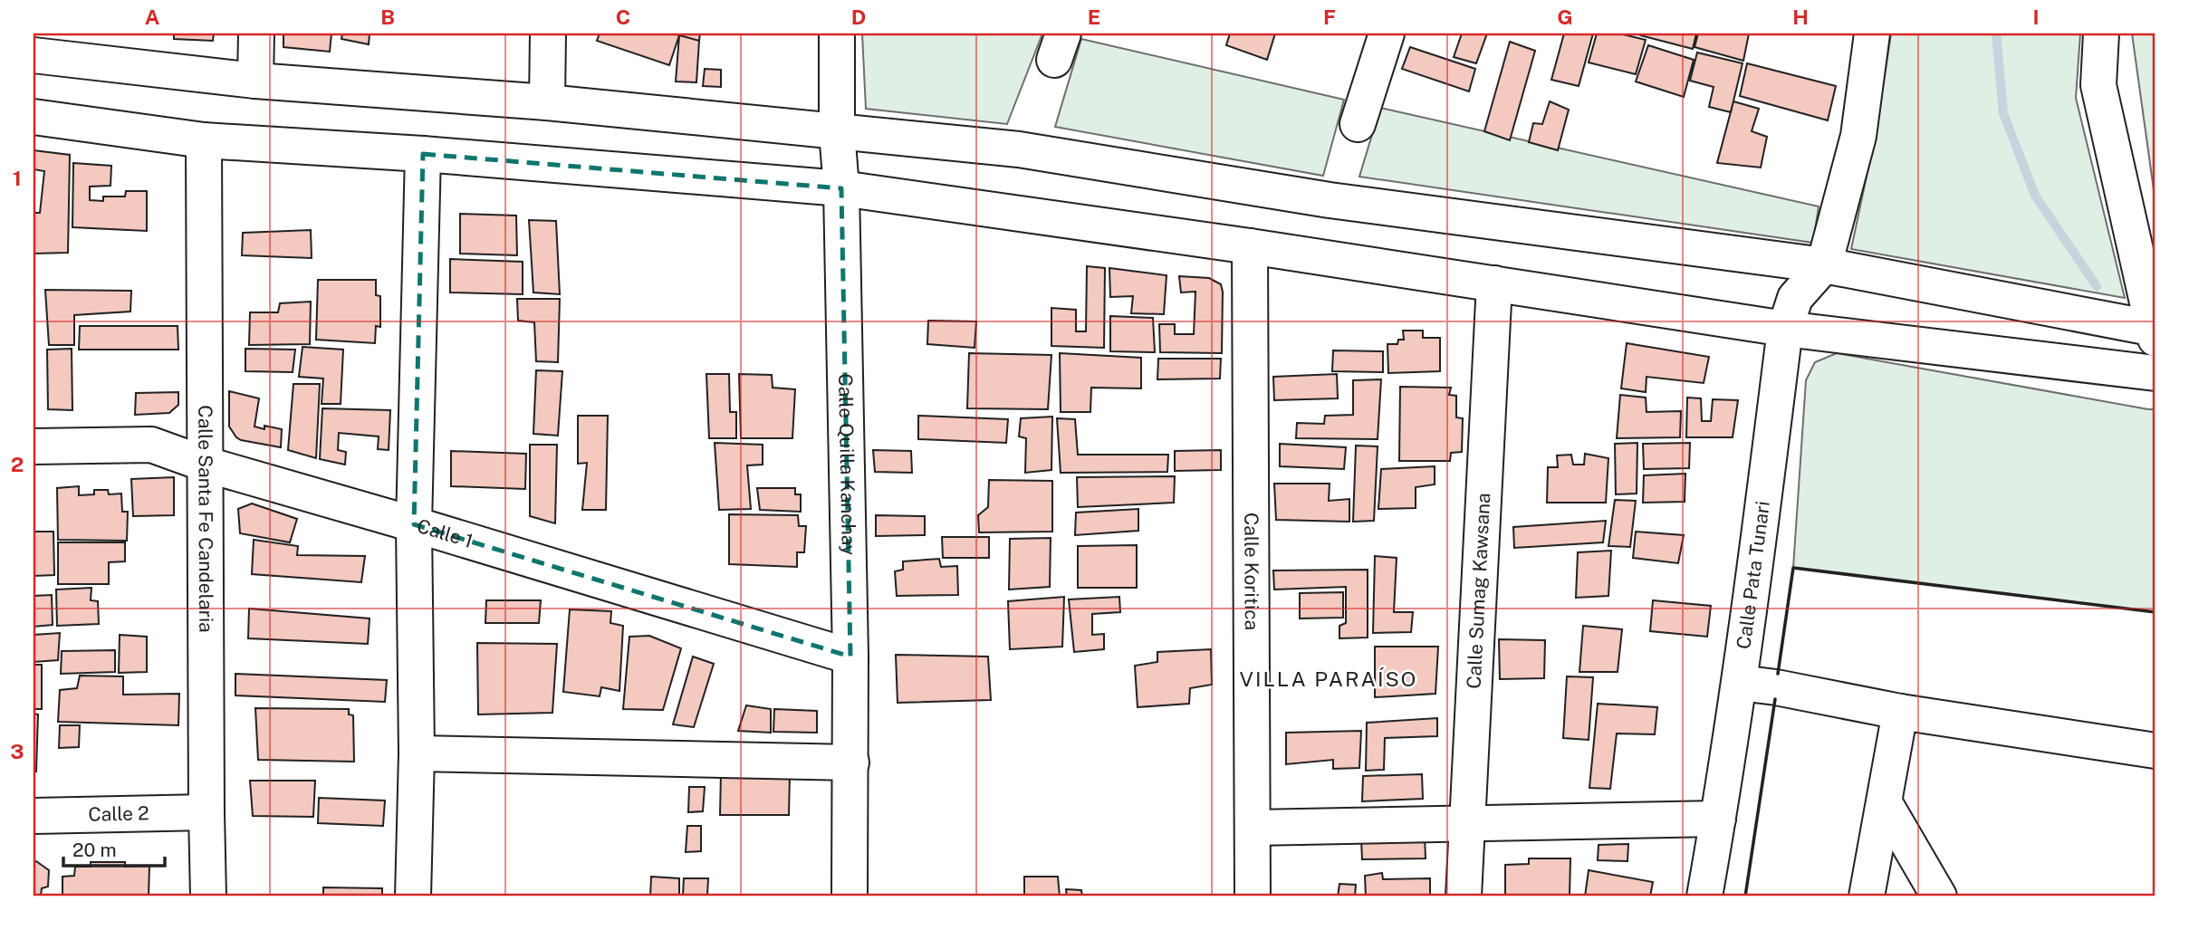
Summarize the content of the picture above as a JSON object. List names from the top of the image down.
{
  "streets": {
    "street": [
      "Calle Quilla Kanchay",
      "Calle Santa Fe Candelaria",
      "Calle 1",
      "Calle Koritica",
      "Calle Pata Tunari",
      "Calle Sumag Kawsana",
      "Calle 2"
    ]
  },
  "crossings": [
    ["Calle Quilla Kanchay", "Calle 1"],
    ["Calle Santa Fe Candelaria", "Calle 1"],
    ["Calle Santa Fe Candelaria", "Calle 2"]
  ],
  "districts": ["VILLA PARAÍSO"],
  "scale_bar": "20 m",
  "grid": {
    "columns": [
      "A",
      "B",
      "C",
      "D",
      "E",
      "F",
      "G",
      "H",
      "I"
    ],
    "rows": ["1", "2", "3"]
  }
}
